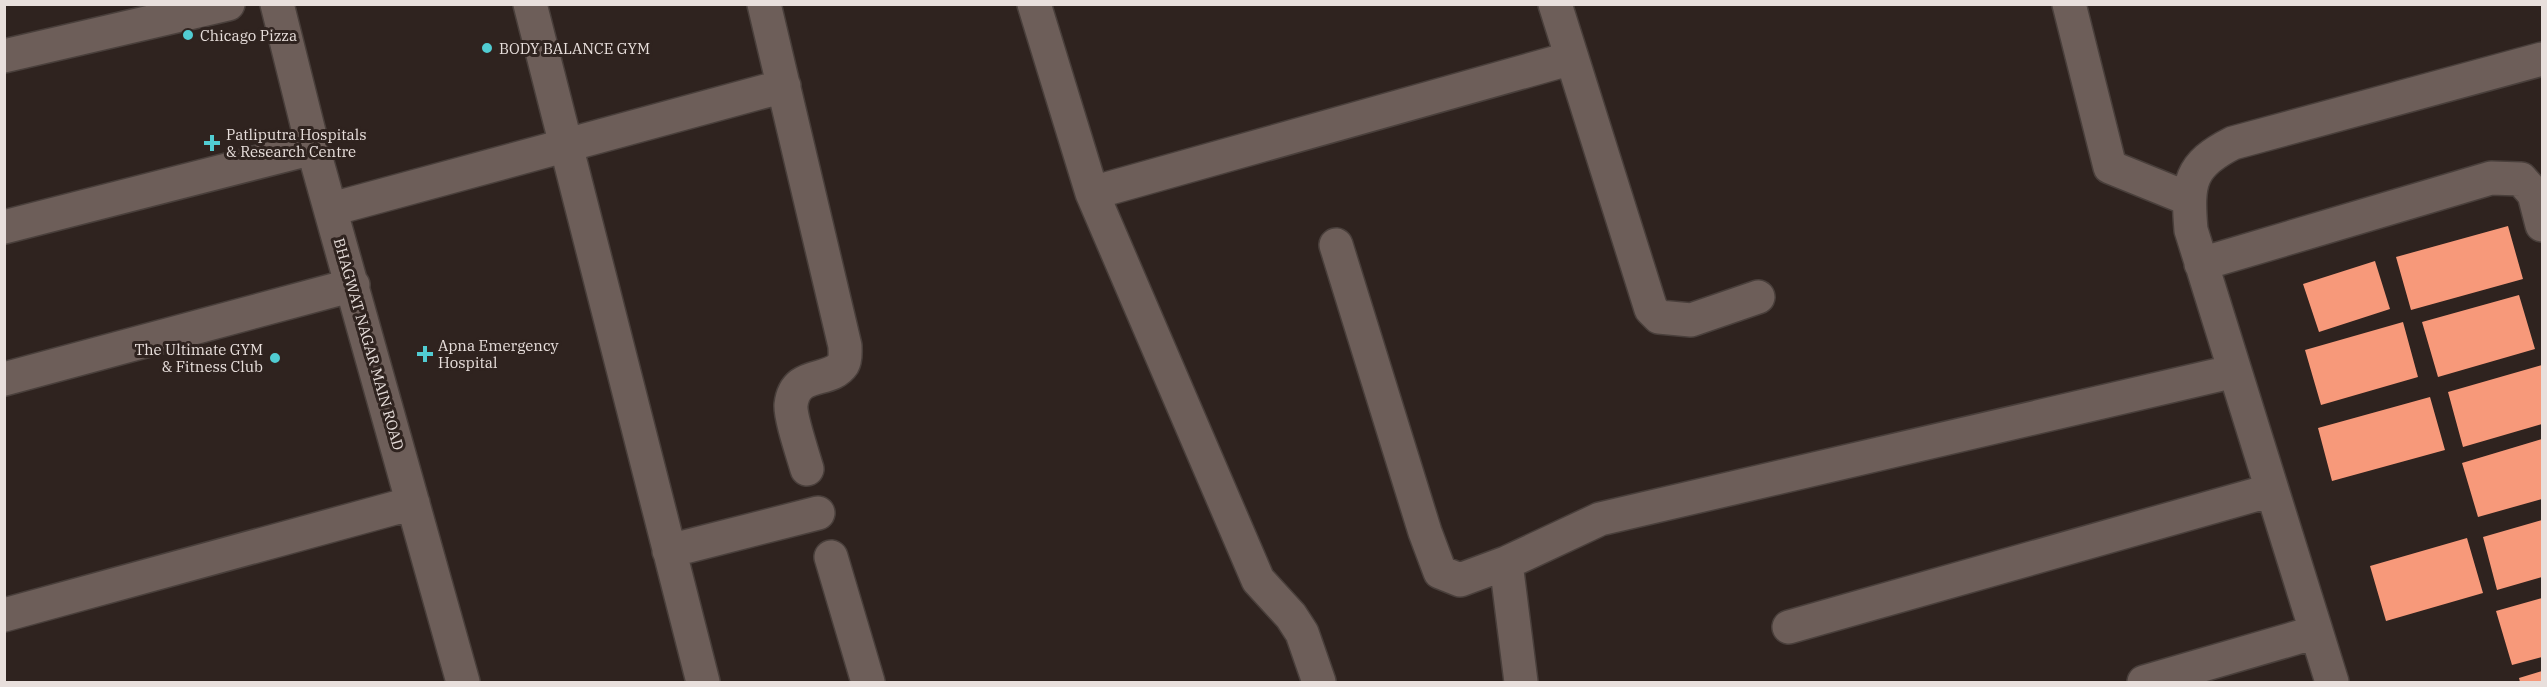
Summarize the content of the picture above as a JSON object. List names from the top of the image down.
{
  "streets": {
    "street": ["BHAGWAT NAGAR MAIN ROAD"]
  },
  "places": {
    "other": ["Chicago Pizza", "BODY BALANCE GYM", "The Ultimate GYM & Fitness Club"],
    "health": ["Patliputra Hospitals & Research Centre", "Apna Emergency Hospital"]
  }
}
